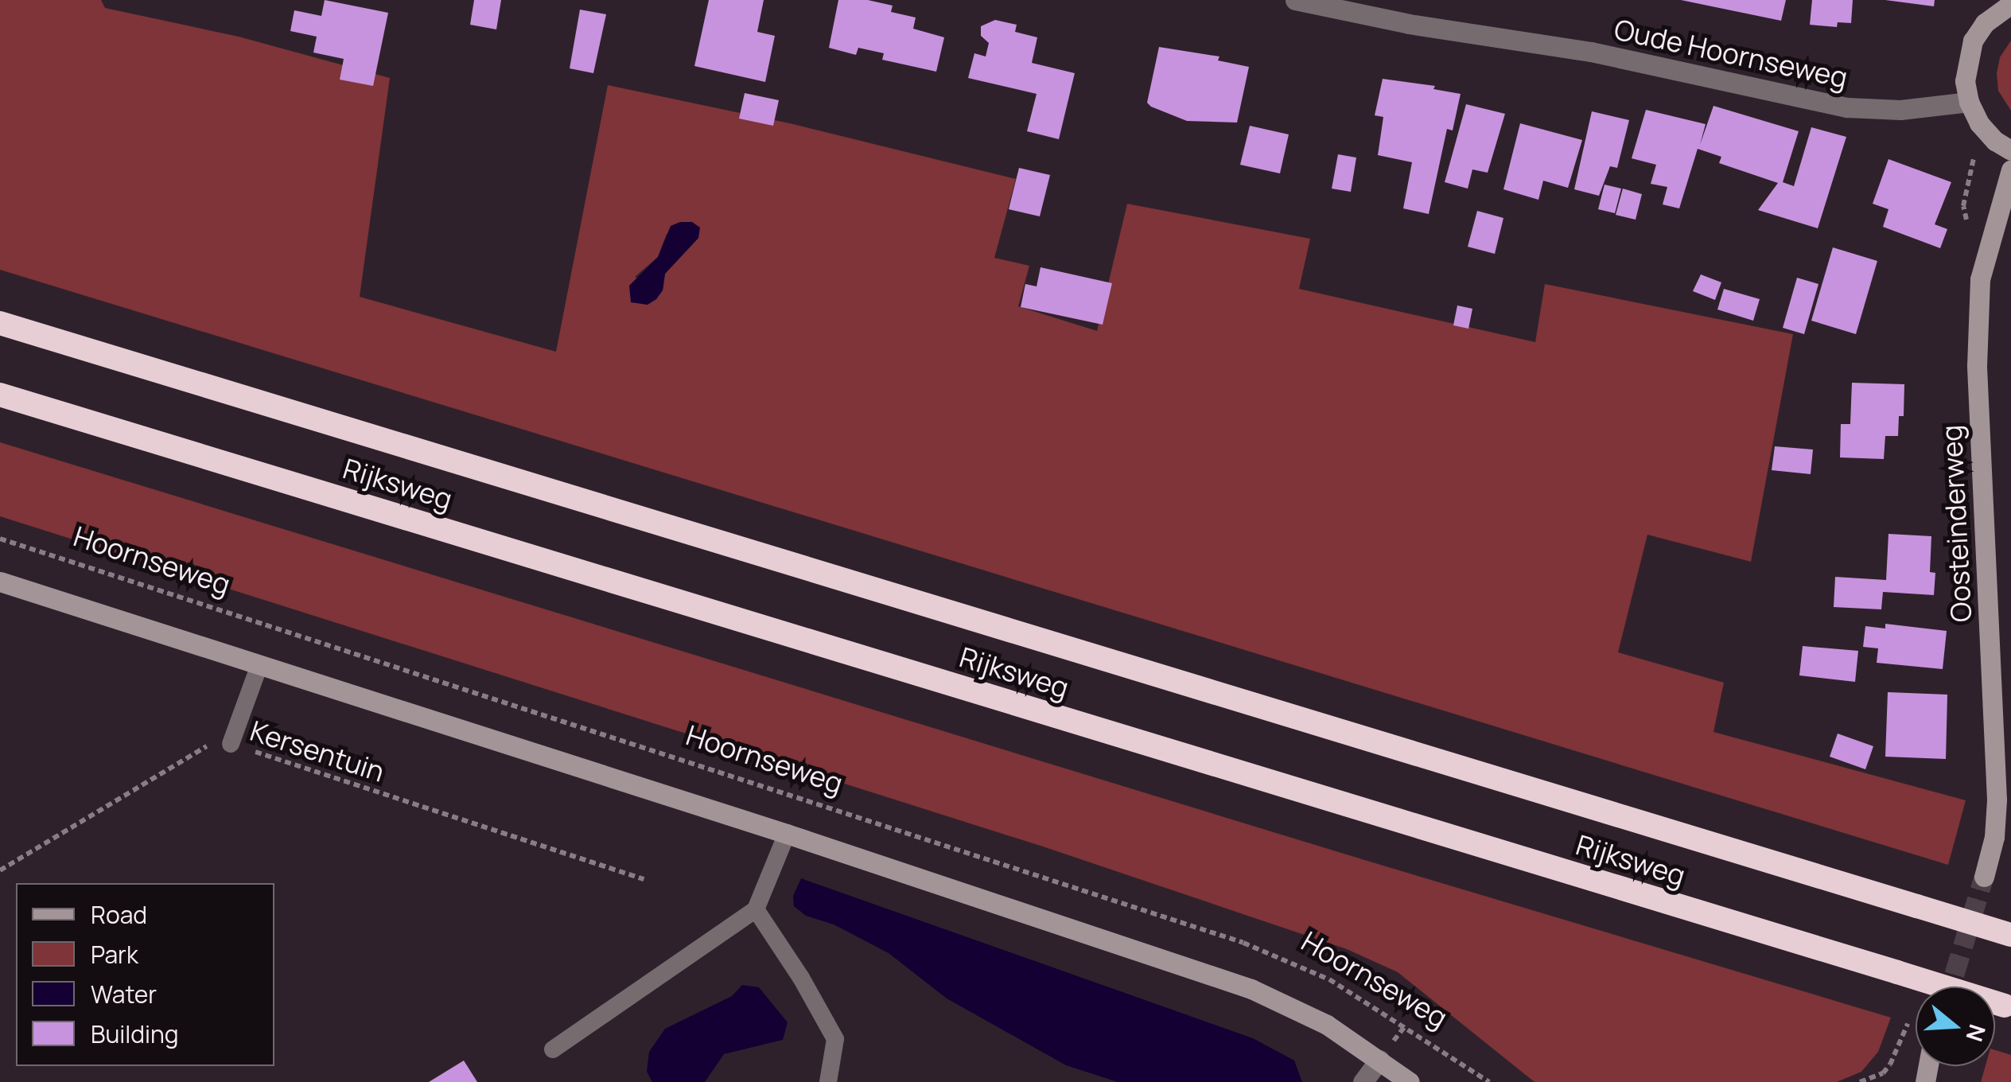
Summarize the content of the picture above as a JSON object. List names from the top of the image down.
{
  "streets": {
    "highway": ["Rijksweg"],
    "street": ["Oude Hoornseweg", "Oosteinderweg"],
    "path": ["Hoornseweg", "Kersentuin"]
  },
  "legend": [
    "Road",
    "Park",
    "Water",
    "Building"
  ],
  "north": "right"
}
